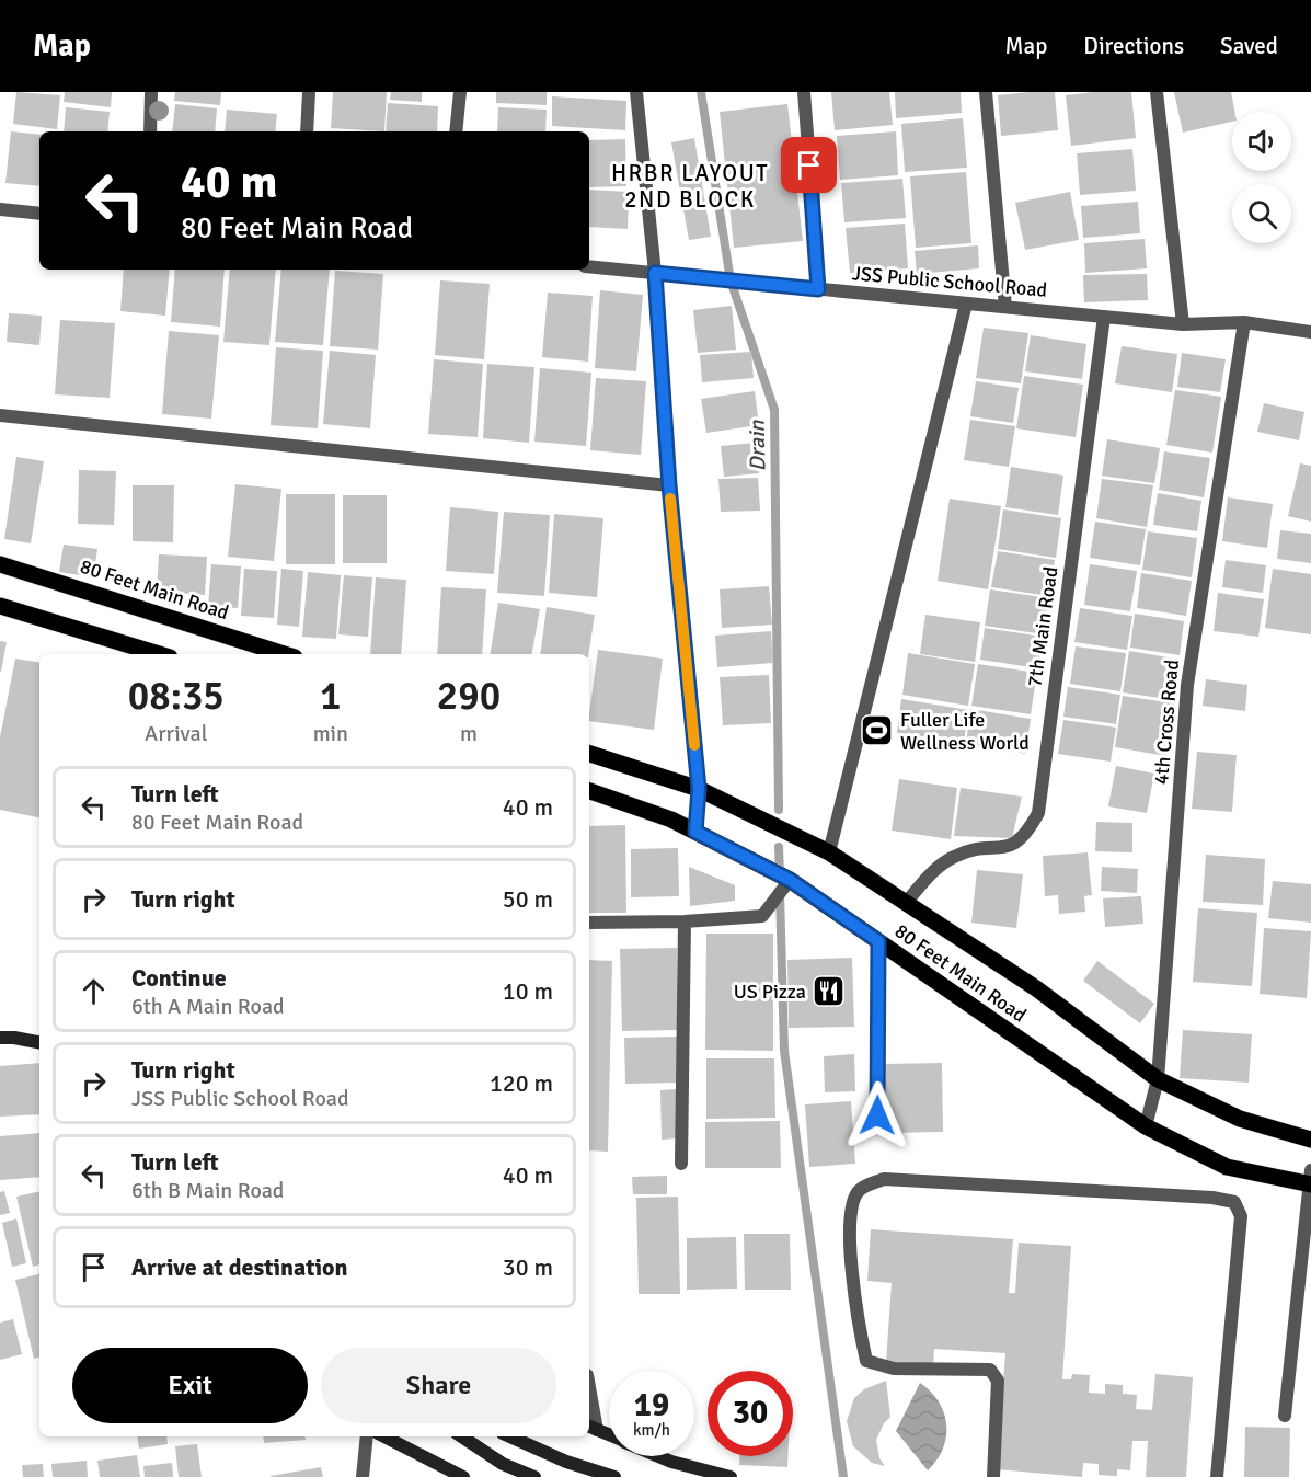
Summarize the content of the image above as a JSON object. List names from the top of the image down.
{
  "streets": {
    "main road": ["80 Feet Main Road"],
    "street": ["JSS Public School Road", "7th Main Road", "4th Cross Road"]
  },
  "crossings": [
    ["JSS Public School Road", "7th Main Road"],
    ["JSS Public School Road", "4th Cross Road"],
    ["80 Feet Main Road", "7th Main Road"],
    ["80 Feet Main Road", "4th Cross Road"]
  ],
  "districts": ["HRBR LAYOUT 2ND BLOCK"],
  "water": ["Drain"],
  "places": {
    "sports": ["Fuller Life Wellness World"],
    "restaurant": ["US Pizza"]
  },
  "page": {
    "header": "Map",
    "nav": ["Map", "Directions", "Saved"],
    "turn": ["40 m", "80 Feet Main Road"],
    "eta": [
      "08:35",
      "Arrival",
      "1",
      "min",
      "290",
      "m"
    ],
    "list": [
      {
        "name": "Turn left",
        "note": "80 Feet Main Road",
        "value": "40 m"
      },
      {
        "name": "Turn right",
        "value": "50 m"
      },
      {
        "name": "Continue",
        "note": "6th A Main Road",
        "value": "10 m"
      },
      {
        "name": "Turn right",
        "note": "JSS Public School Road",
        "value": "120 m"
      },
      {
        "name": "Turn left",
        "note": "6th B Main Road",
        "value": "40 m"
      },
      {
        "name": "Arrive at destination",
        "value": "30 m"
      }
    ],
    "buttons": ["Exit", "Share"],
    "speed": "19 km/h",
    "limit": "30"
  }
}
